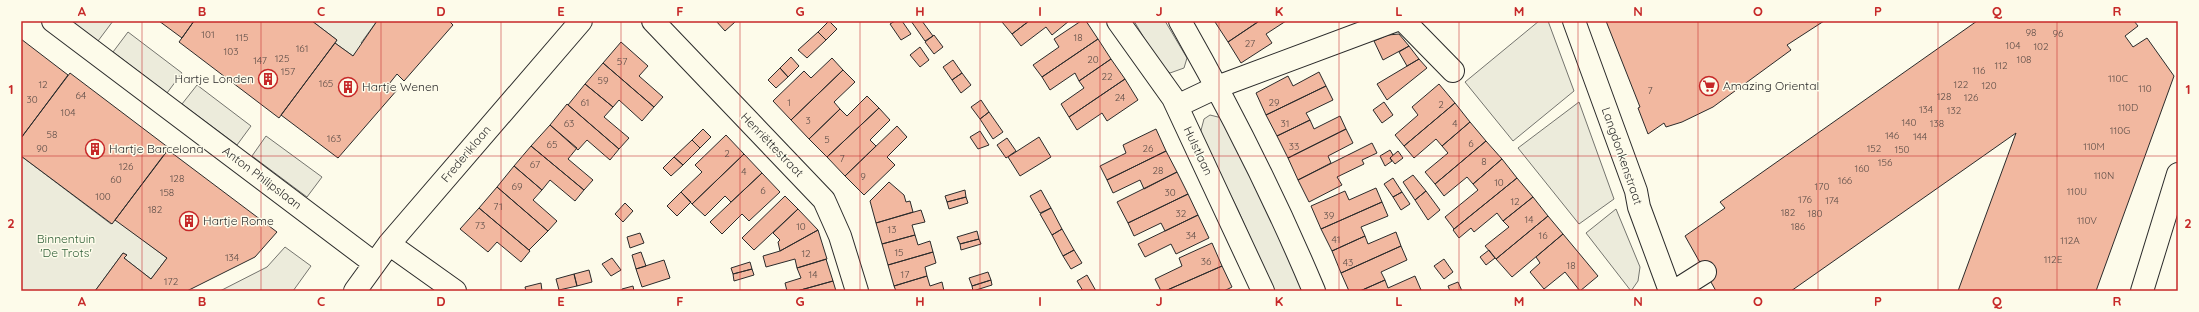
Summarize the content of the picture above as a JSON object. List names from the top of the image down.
{
  "streets": {
    "street": [
      "Henriëttestraat",
      "Hulstlaan",
      "Frederiklaan",
      "Langdonkenstraat",
      "Anton Philipslaan"
    ]
  },
  "crossings": [
    ["Frederiklaan", "Anton Philipslaan"]
  ],
  "parks": ["Binnentuin 'De Trots'"],
  "places": {
    "building": [
      "Hartje Londen",
      "Hartje Wenen",
      "Hartje Barcelona",
      "Hartje Rome"
    ],
    "supermarket": ["Amazing Oriental"]
  },
  "house_numbers": [
    "98",
    "96",
    "101",
    "115",
    "18",
    "27",
    "104",
    "102",
    "161",
    "103",
    "125",
    "20",
    "108",
    "147",
    "57",
    "112",
    "116",
    "157",
    "22",
    "110C",
    "59",
    "165",
    "12",
    "122",
    "120",
    "110",
    "7",
    "64",
    "128",
    "24",
    "126",
    "30",
    "61",
    "1",
    "29",
    "2",
    "110D",
    "134",
    "132",
    "104",
    "3",
    "140",
    "63",
    "31",
    "4",
    "138",
    "110G",
    "58",
    "146",
    "144",
    "163",
    "5",
    "6",
    "65",
    "33",
    "110M",
    "90",
    "26",
    "152",
    "150",
    "2",
    "7",
    "8",
    "156",
    "67",
    "126",
    "160",
    "28",
    "4",
    "110N",
    "9",
    "128",
    "60",
    "166",
    "10",
    "69",
    "170",
    "6",
    "110U",
    "158",
    "30",
    "100",
    "176",
    "174",
    "12",
    "71",
    "182",
    "182",
    "32",
    "180",
    "39",
    "14",
    "110V",
    "73",
    "10",
    "186",
    "13",
    "34",
    "16",
    "41",
    "112A",
    "15",
    "12",
    "134",
    "112E",
    "36",
    "43",
    "18",
    "14",
    "17",
    "172"
  ],
  "grid": {
    "columns": [
      "A",
      "B",
      "C",
      "D",
      "E",
      "F",
      "G",
      "H",
      "I",
      "J",
      "K",
      "L",
      "M",
      "N",
      "O",
      "P",
      "Q",
      "R"
    ],
    "rows": ["1", "2"]
  }
}
